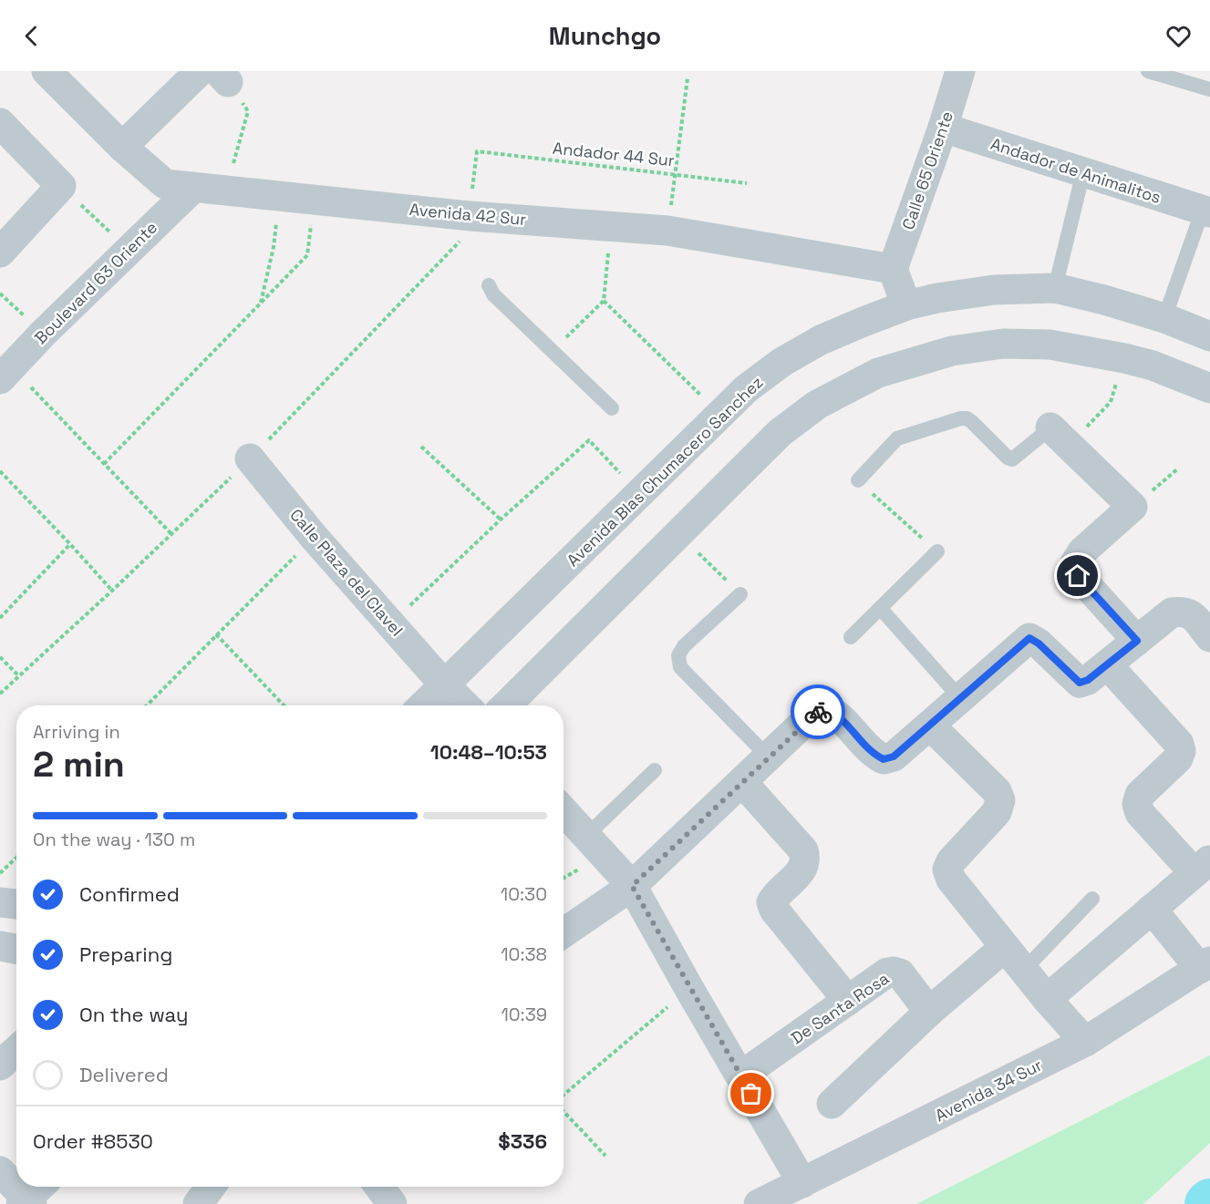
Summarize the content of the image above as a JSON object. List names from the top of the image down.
{
  "streets": {
    "street": [
      "Calle 65 Oriente",
      "Andador de Animalitos",
      "Avenida 42 Sur",
      "Boulevard 63 Oriente",
      "Avenida Blas Chumacero Sanchez",
      "Calle Plaza del Clavel",
      "De Santa Rosa",
      "Avenida 34 Sur"
    ],
    "path": ["Andador 44 Sur"]
  },
  "crossings": [
    ["Andador 44 Sur", "Avenida 42 Sur"],
    ["Calle 65 Oriente", "Andador de Animalitos"],
    ["Calle 65 Oriente", "Avenida 42 Sur"],
    ["Avenida 42 Sur", "Boulevard 63 Oriente"],
    ["Avenida Blas Chumacero Sanchez", "Calle Plaza del Clavel"]
  ],
  "page": {
    "header": "Munchgo",
    "heading": ["2 min", "Arriving in", "10:48–10:53"],
    "panel": ["Order #8530", "$336"],
    "bar": "On the way · 130 m",
    "list": [
      ["Confirmed", "10:30"],
      ["Preparing", "10:38"],
      ["On the way", "10:39"],
      "Delivered"
    ]
  }
}
